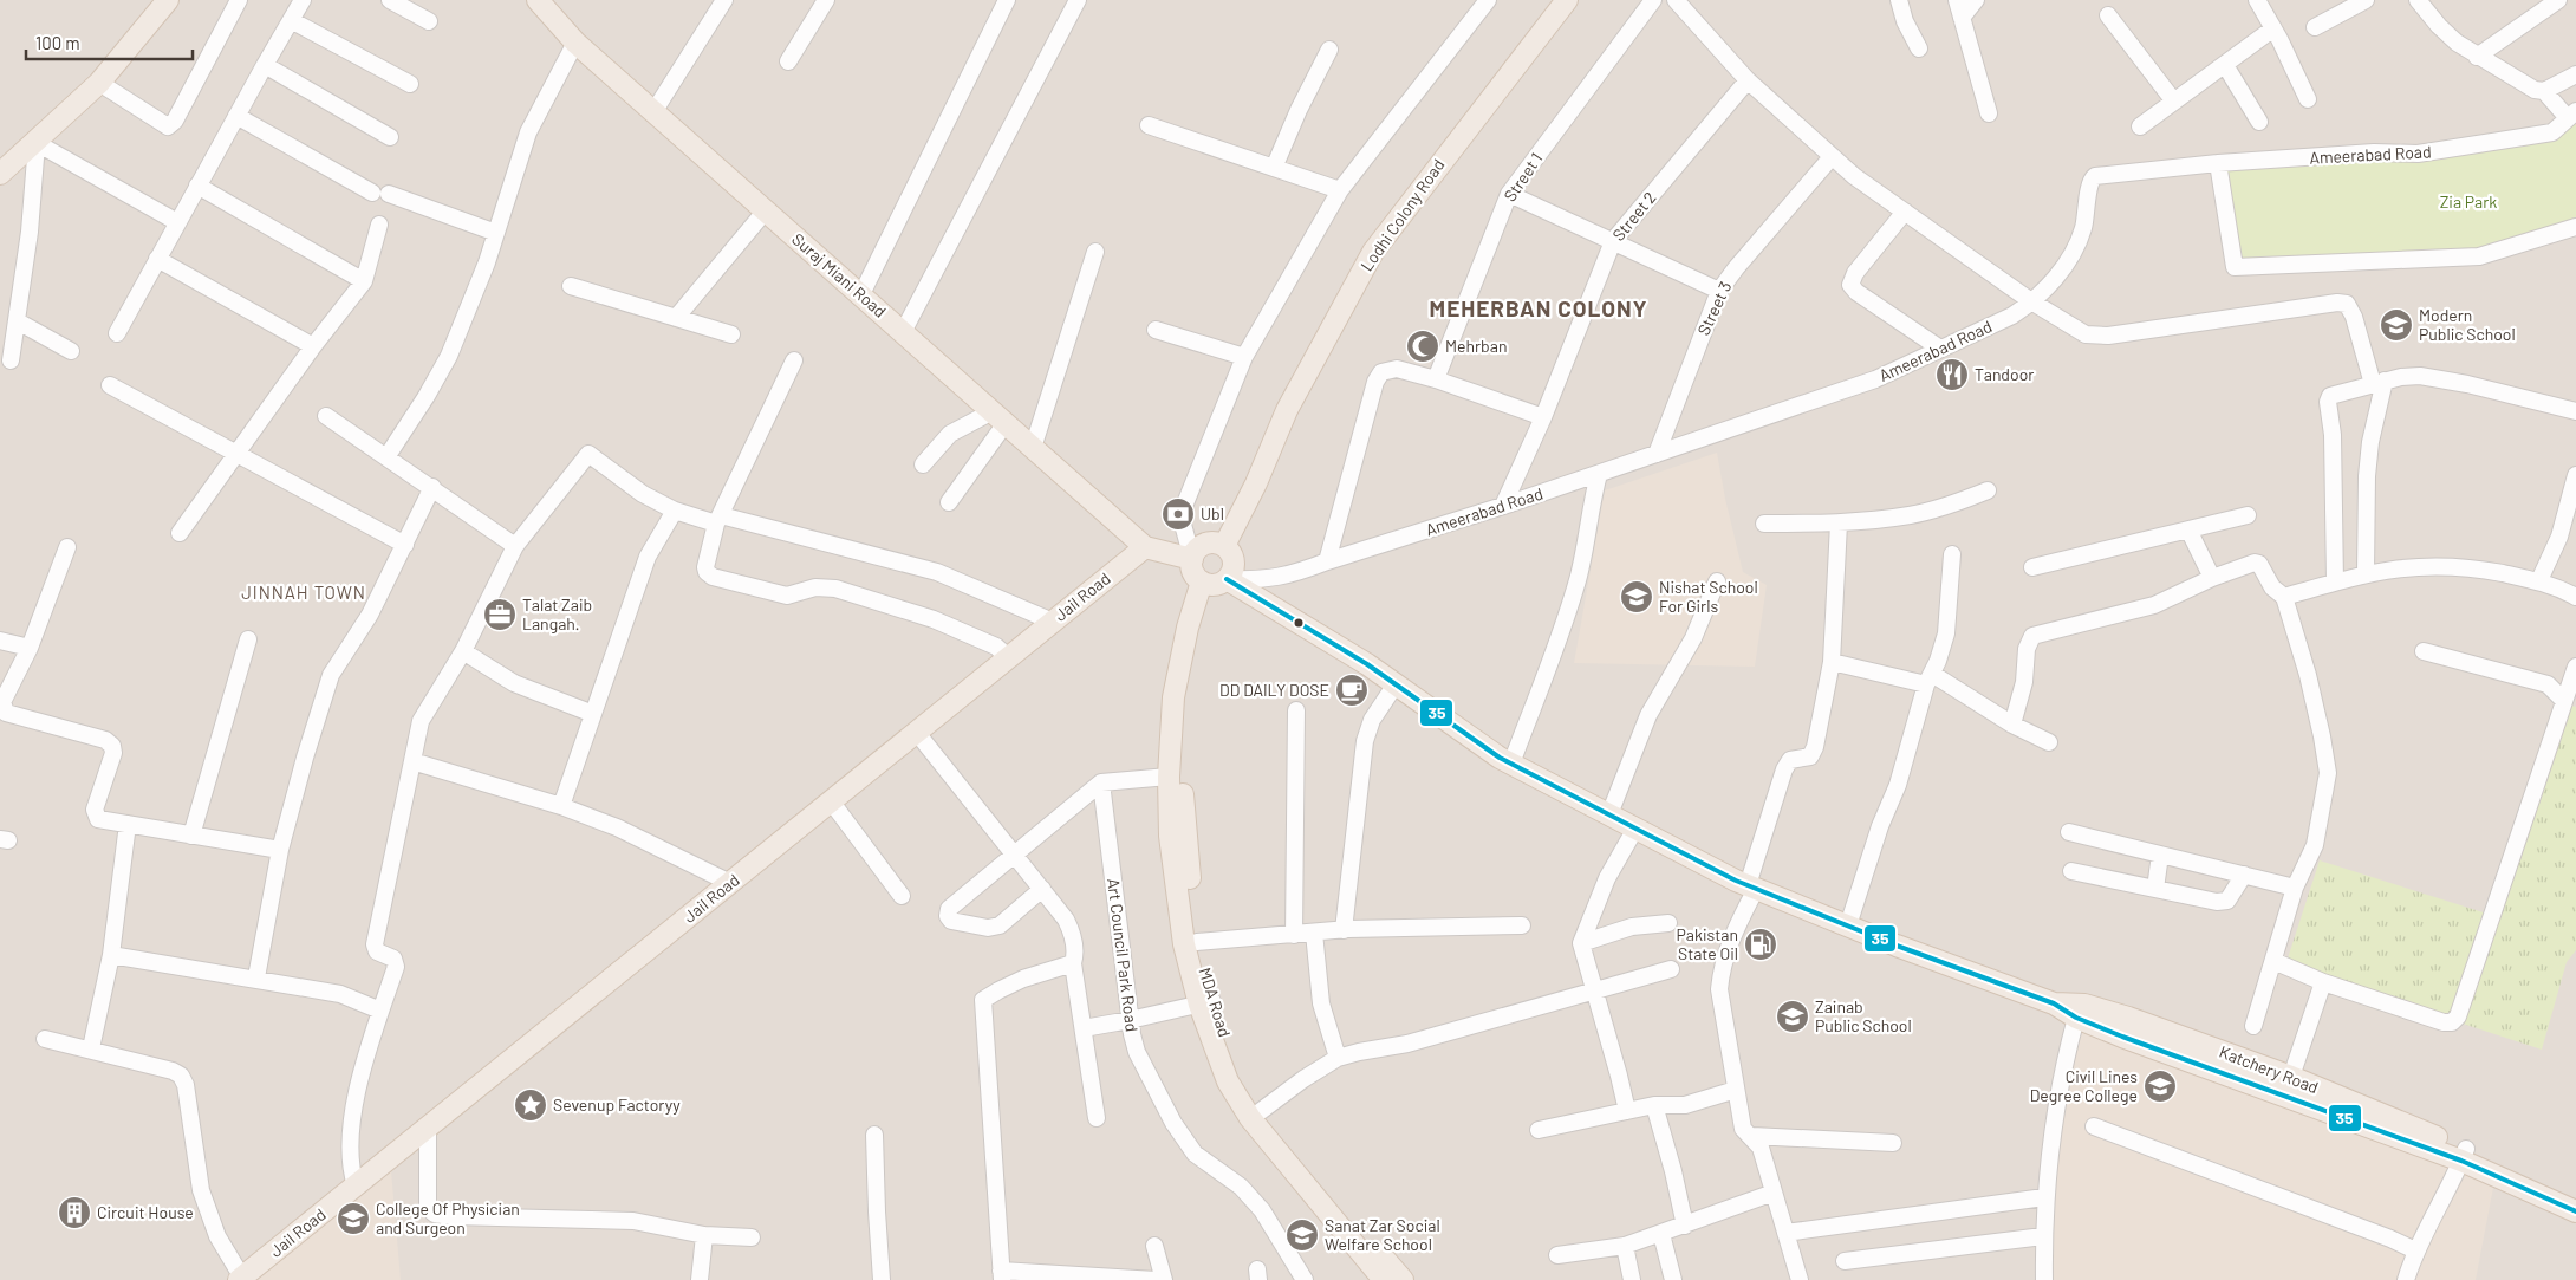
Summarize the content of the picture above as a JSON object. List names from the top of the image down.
{
  "streets": {
    "main road": [
      "Lodhi Colony Road",
      "Suraj Miani Road",
      "Jail Road",
      "MDA Road",
      "Katchery Road"
    ],
    "street": [
      "Ameerabad Road",
      "Street 1",
      "Street 2",
      "Street 3",
      "Art Council Park Road"
    ]
  },
  "crossings": [
    ["Ameerabad Road", "Lodhi Colony Road"],
    ["Ameerabad Road", "Street 2"],
    ["Ameerabad Road", "Street 3"],
    ["Ameerabad Road", "MDA Road"],
    ["Ameerabad Road", "Katchery Road"],
    ["Lodhi Colony Road", "MDA Road"],
    ["Lodhi Colony Road", "Katchery Road"],
    ["Suraj Miani Road", "Jail Road"],
    ["MDA Road", "Katchery Road"]
  ],
  "districts": ["MEHERBAN COLONY", "JINNAH TOWN"],
  "parks": ["Zia Park"],
  "places": {
    "school or university": [
      "Modern Public School",
      "Nishat School For Girls",
      "Zainab Public School",
      "Civil Lines Degree College",
      "College Of Physician and Surgeon",
      "Sanat Zar Social Welfare School"
    ],
    "mosque": ["Mehrban"],
    "restaurant": ["Tandoor"],
    "bank": ["Ubl"],
    "office": ["Talat Zaib Langah."],
    "cafe": ["DD DAILY DOSE"],
    "fuel station": ["Pakistan State Oil"],
    "place": ["Sevenup Factoryy"],
    "building": ["Circuit House"]
  },
  "lines": ["transit line 35"],
  "scale_bar": "100 m"
}
